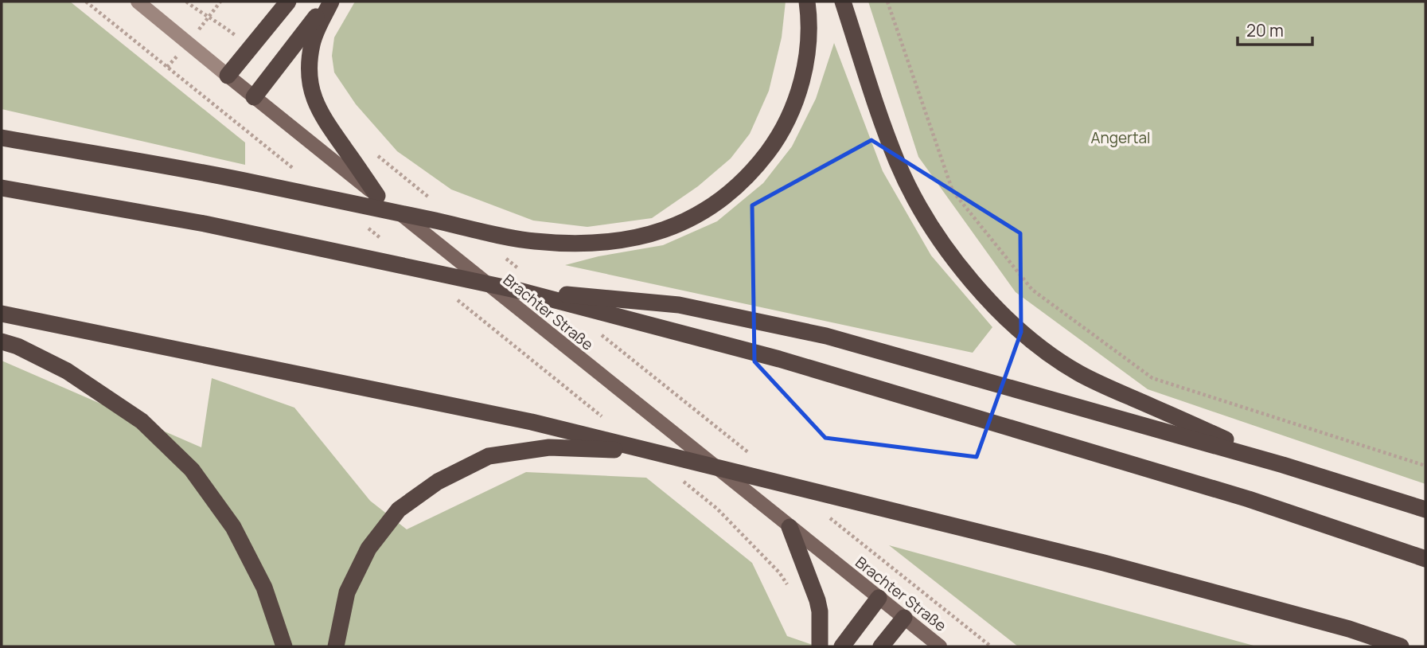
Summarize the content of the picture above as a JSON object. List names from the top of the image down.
{
  "streets": {
    "main road": ["Brachter Straße"]
  },
  "parks": ["Angertal"],
  "scale_bar": "20 m"
}
